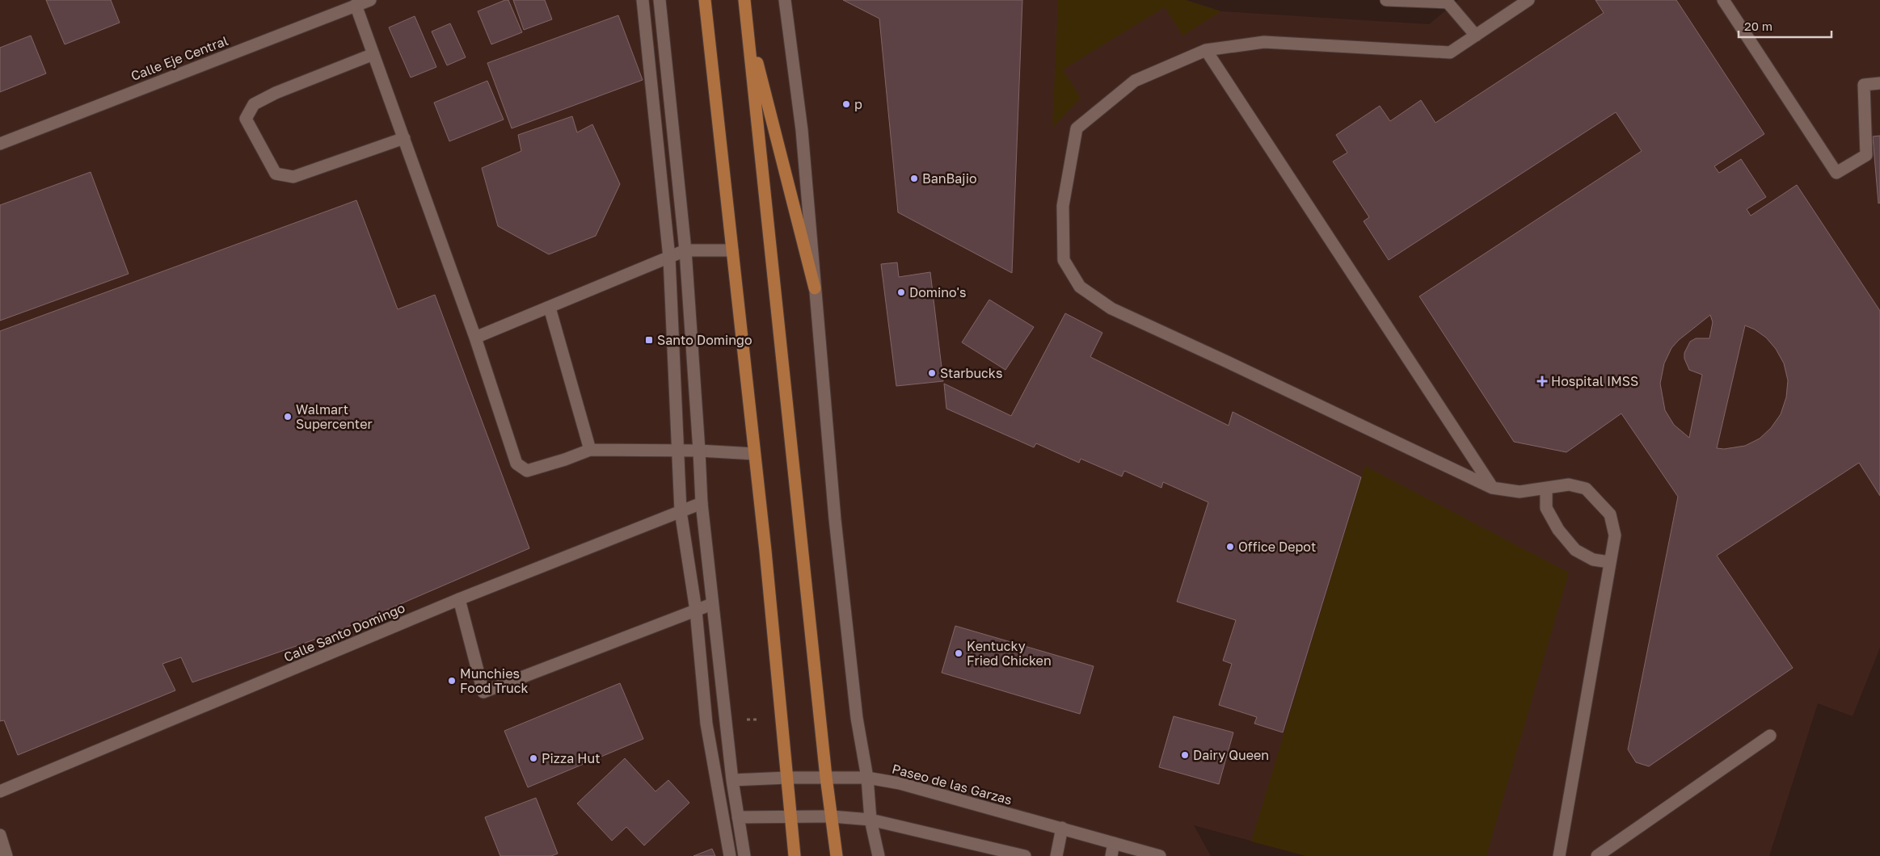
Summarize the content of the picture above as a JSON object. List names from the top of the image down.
{
  "streets": {
    "main road": ["Calle Eje Central", "Calle Santo Domingo", "Paseo de las Garzas"]
  },
  "places": {
    "other": [
      "p",
      "BanBajio",
      "Domino's",
      "Starbucks",
      "Walmart Supercenter",
      "Office Depot",
      "Kentucky Fried Chicken",
      "Munchies Food Truck",
      "Dairy Queen",
      "Pizza Hut"
    ],
    "transit": ["Santo Domingo"],
    "health": ["Hospital IMSS"]
  },
  "scale_bar": "20 m"
}
